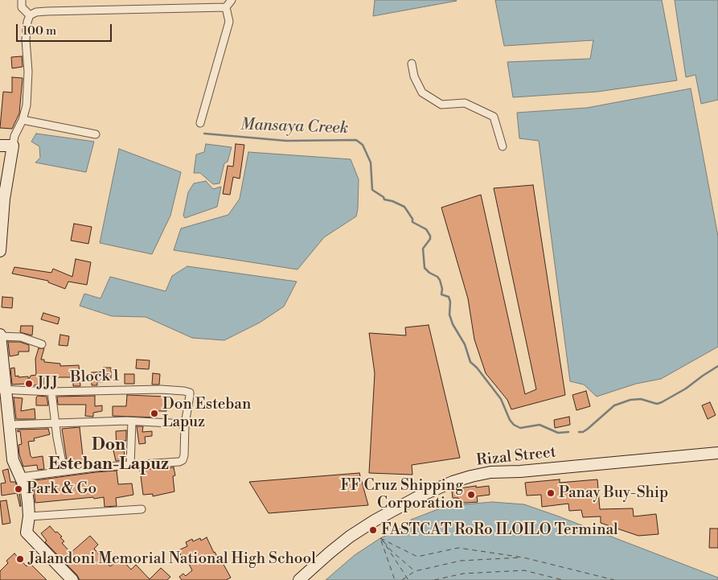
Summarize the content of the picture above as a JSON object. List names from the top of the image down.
{
  "streets": {
    "main road": ["Rizal Street"],
    "street": ["Block 1"]
  },
  "districts": ["Don Esteban-Lapuz"],
  "water": ["Mansaya Creek"],
  "places": [
    "JJJ",
    "Don Esteban Lapuz",
    "Park & Go",
    "Panay Buy-Ship",
    "FF Cruz Shipping Corporation",
    "FASTCAT RoRo ILOILO Terminal",
    "Jalandoni Memorial National High School"
  ],
  "scale_bar": "100 m"
}
